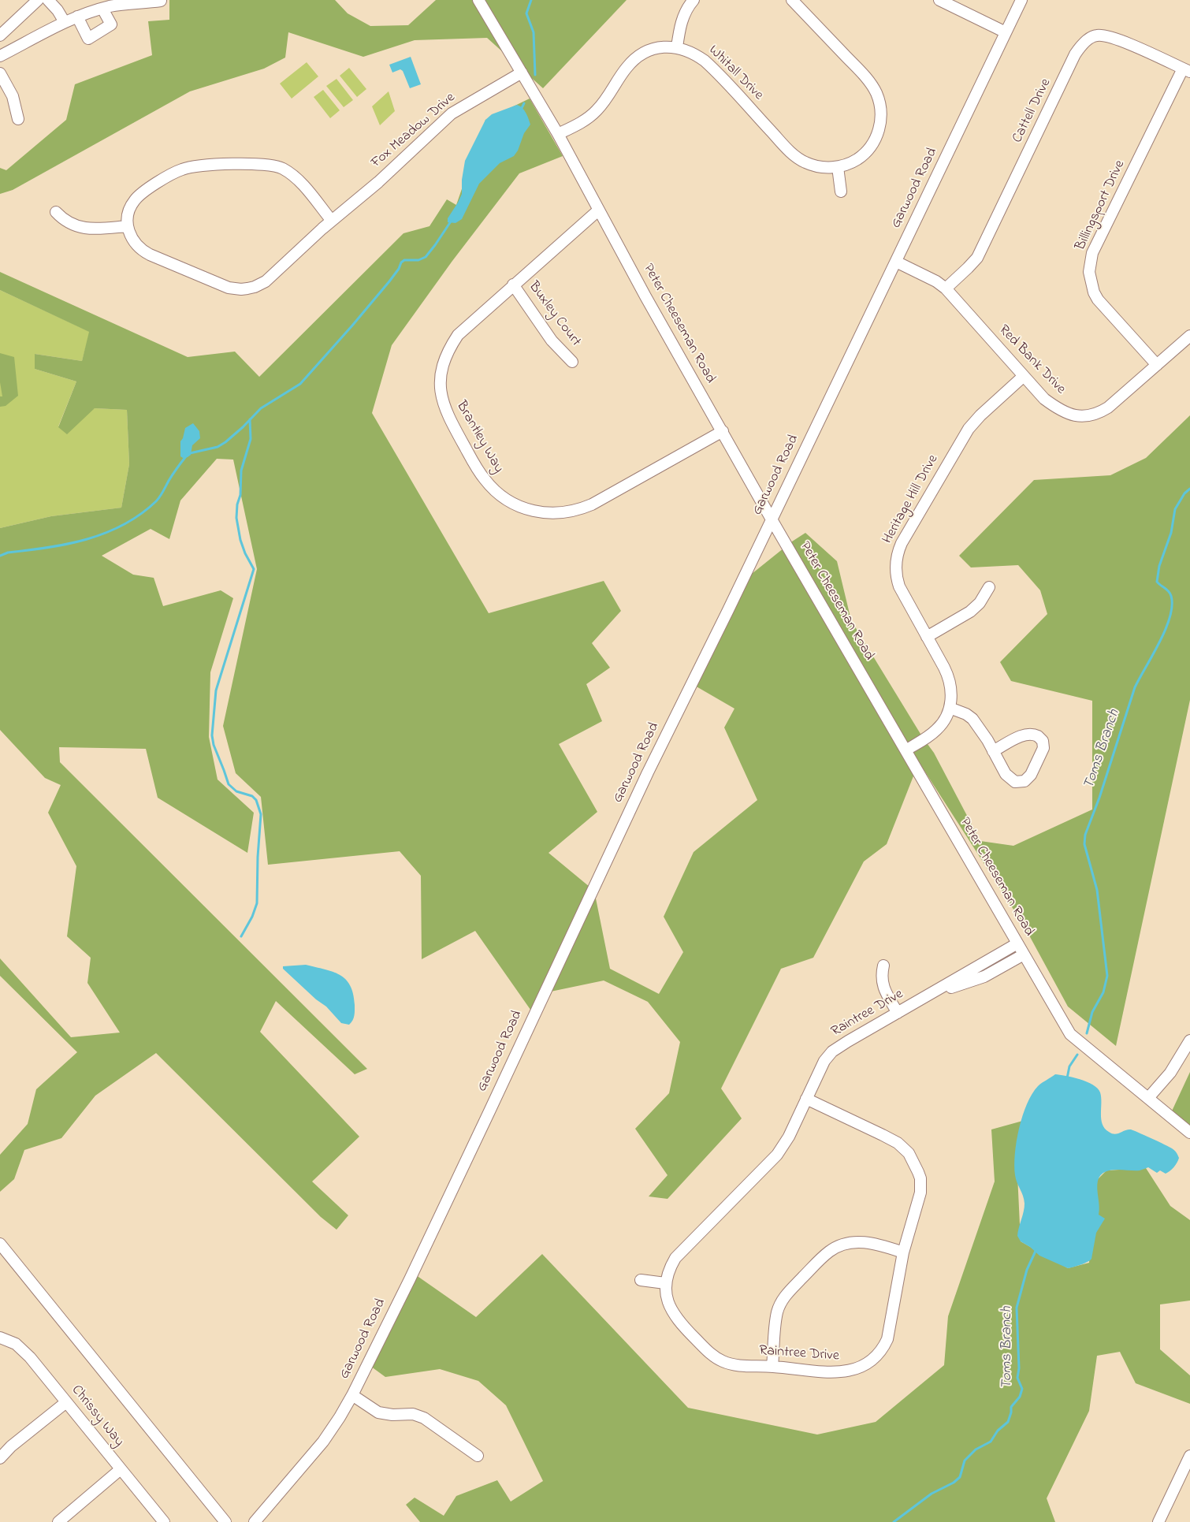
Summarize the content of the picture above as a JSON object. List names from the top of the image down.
{
  "streets": {
    "street": [
      "Whitall Drive",
      "Cattell Drive",
      "Fox Meadow Drive",
      "Garwood Road",
      "Billingsport Drive",
      "Buxley Court",
      "Peter Cheeseman Road",
      "Red Bank Drive",
      "Brantley Way",
      "Heritage Hill Drive",
      "Raintree Drive",
      "Chrissy Way"
    ]
  },
  "crossings": [
    ["Whitall Drive", "Peter Cheeseman Road"],
    ["Cattell Drive", "Billingsport Drive"],
    ["Cattell Drive", "Red Bank Drive"],
    ["Fox Meadow Drive", "Peter Cheeseman Road"],
    ["Garwood Road", "Peter Cheeseman Road"],
    ["Garwood Road", "Red Bank Drive"],
    ["Billingsport Drive", "Red Bank Drive"],
    ["Buxley Court", "Brantley Way"],
    ["Peter Cheeseman Road", "Brantley Way"],
    ["Peter Cheeseman Road", "Heritage Hill Drive"],
    ["Peter Cheeseman Road", "Raintree Drive"],
    ["Red Bank Drive", "Heritage Hill Drive"]
  ],
  "water": ["Toms Branch"]
}
